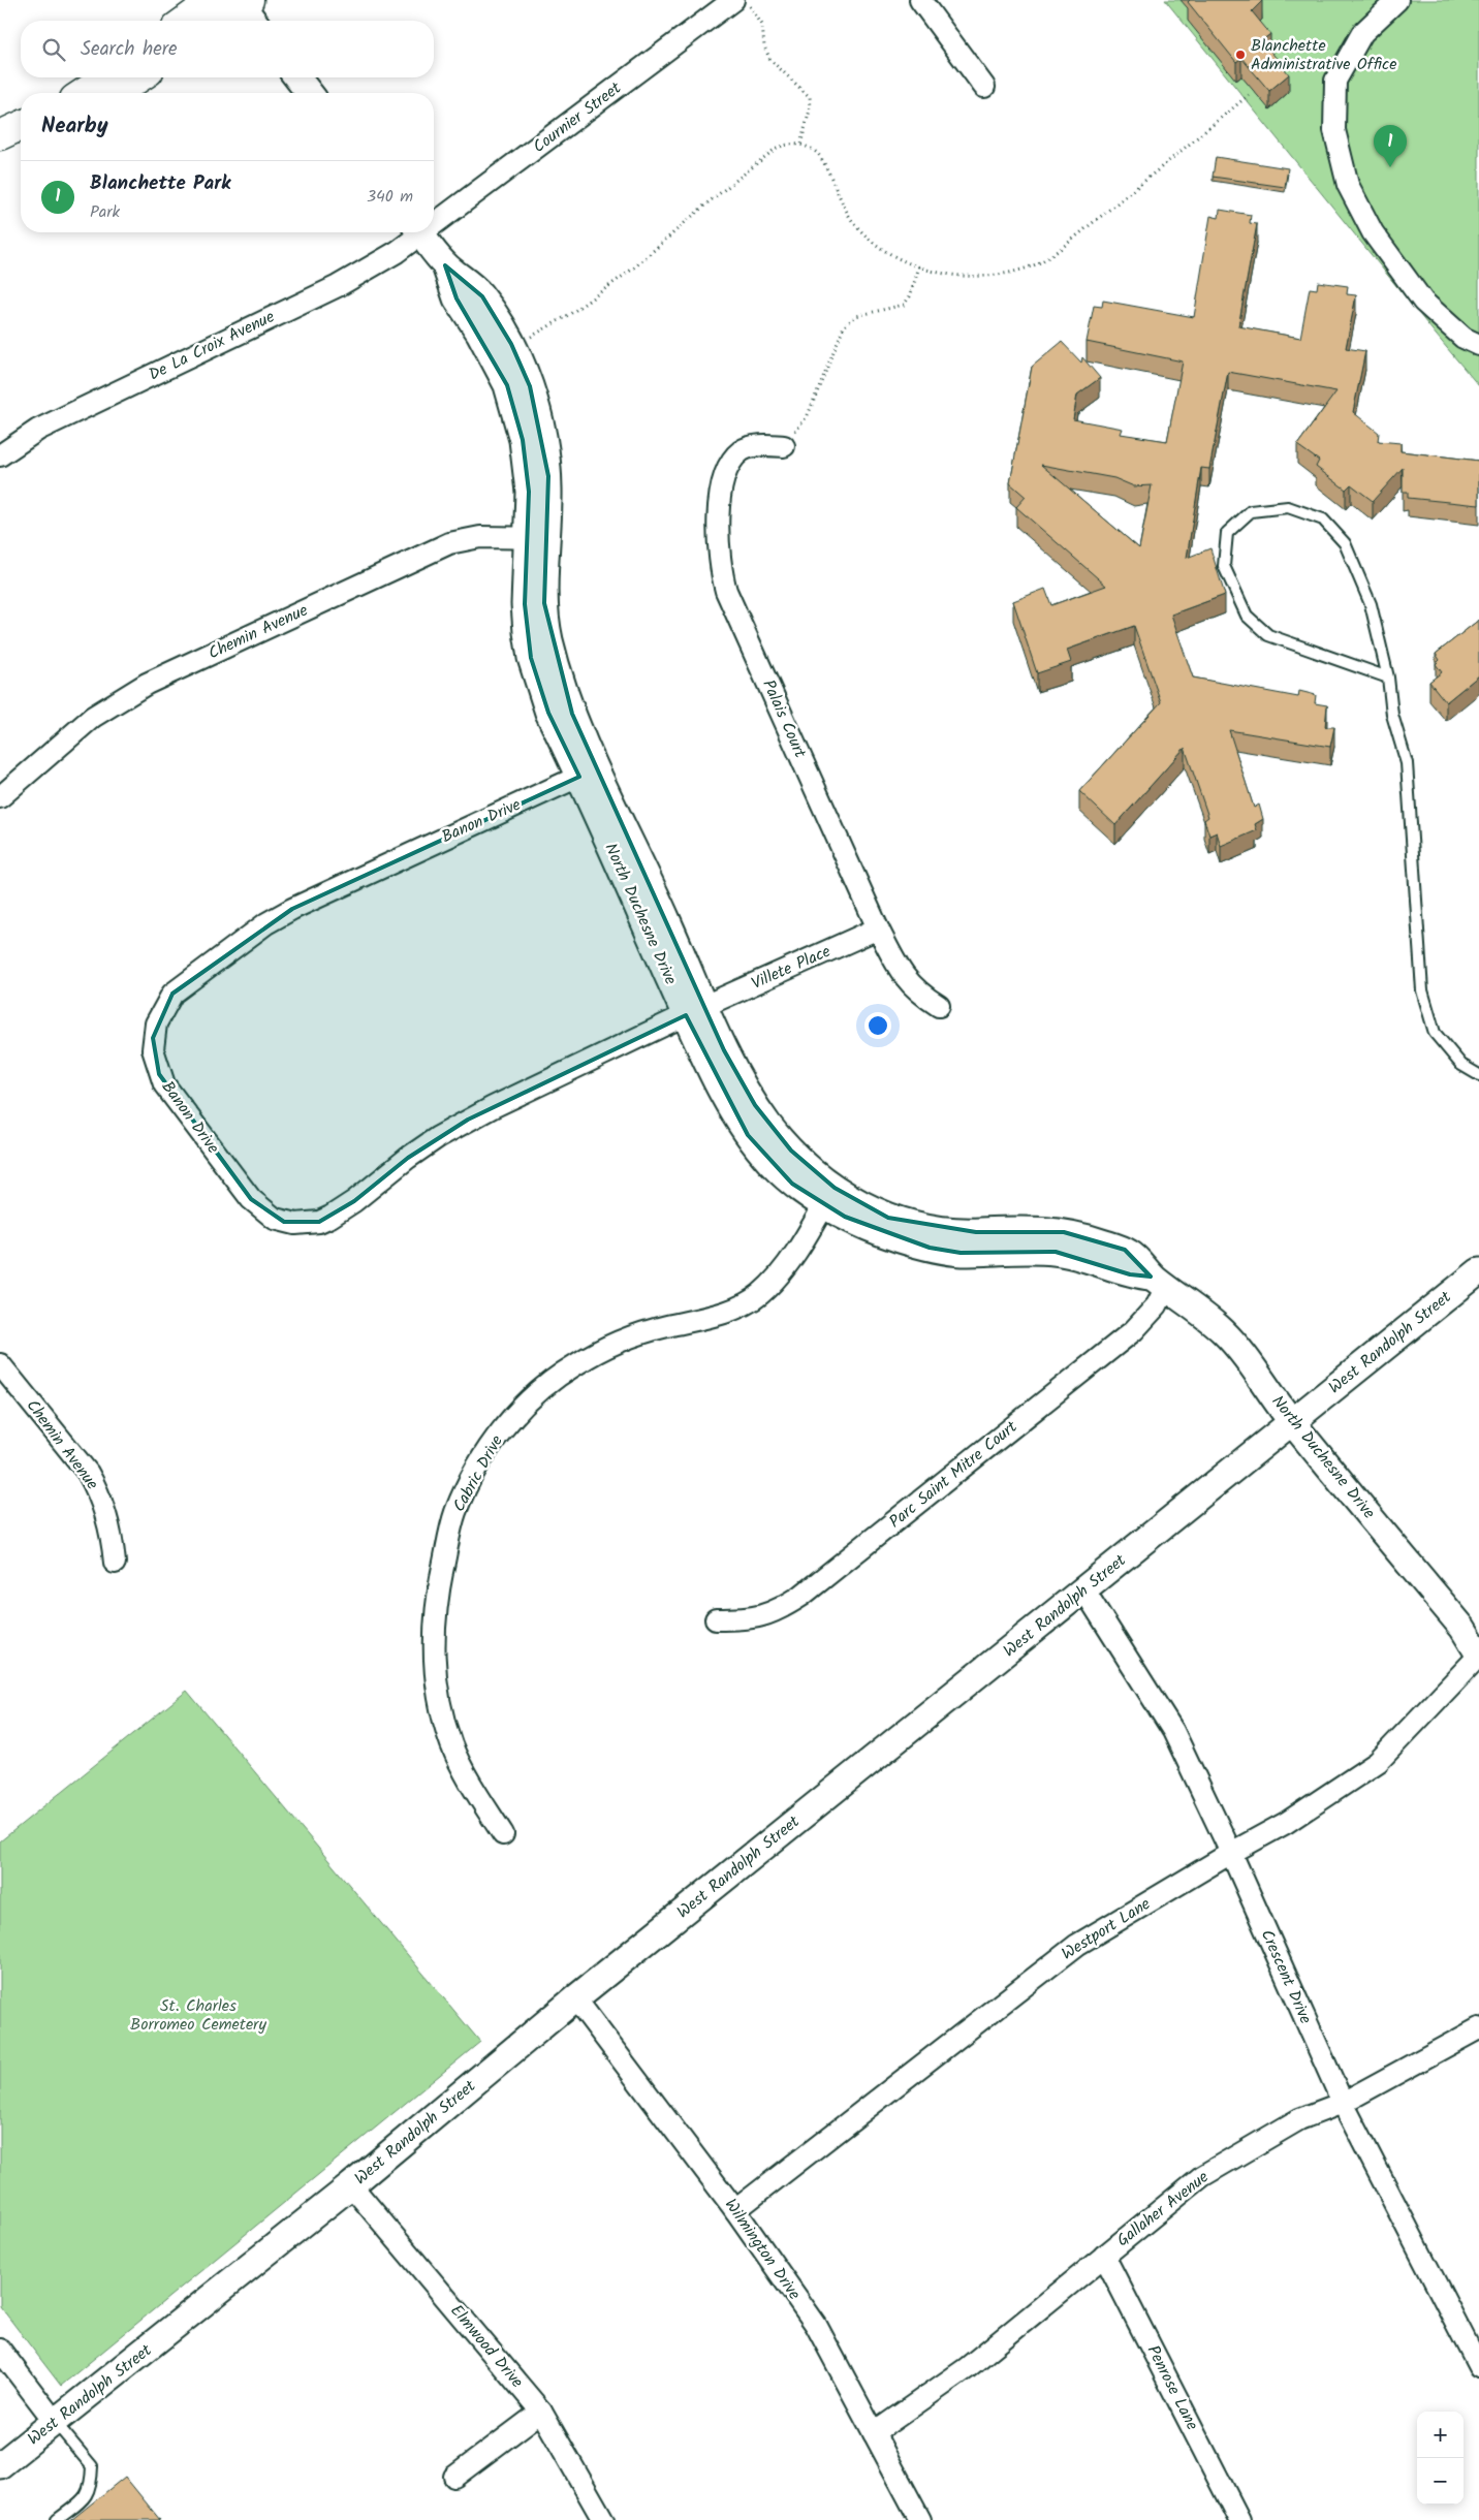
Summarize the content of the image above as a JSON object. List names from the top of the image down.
{
  "streets": {
    "street": [
      "Cournier Street",
      "De La Croix Avenue",
      "Chemin Avenue",
      "Palais Court",
      "Banon Drive",
      "North Duchesne Drive",
      "Villete Place",
      "West Randolph Street",
      "Cabric Drive",
      "Parc Saint Mitre Court",
      "Westport Lane",
      "Crescent Drive",
      "Gallaher Avenue",
      "Wilmington Drive",
      "Elmwood Drive",
      "Penrose Lane"
    ]
  },
  "crossings": [
    ["Chemin Avenue", "North Duchesne Drive"],
    ["Palais Court", "Villete Place"],
    ["Banon Drive", "North Duchesne Drive"],
    ["Banon Drive", "Villete Place"],
    ["North Duchesne Drive", "Villete Place"],
    ["North Duchesne Drive", "West Randolph Street"],
    ["North Duchesne Drive", "Cabric Drive"],
    ["North Duchesne Drive", "Parc Saint Mitre Court"],
    ["North Duchesne Drive", "Westport Lane"],
    ["West Randolph Street", "Crescent Drive"],
    ["West Randolph Street", "Wilmington Drive"],
    ["West Randolph Street", "Elmwood Drive"],
    ["Westport Lane", "Crescent Drive"],
    ["Westport Lane", "Wilmington Drive"],
    ["Crescent Drive", "Gallaher Avenue"],
    ["Gallaher Avenue", "Wilmington Drive"],
    ["Gallaher Avenue", "Penrose Lane"]
  ],
  "parks": ["St. Charles Borromeo Cemetery"],
  "places": ["Blanchette Administrative Office"],
  "page": {
    "search": "Search here",
    "heading": "Nearby",
    "pins": "1",
    "list": [
      {
        "mark": "1",
        "name": "Blanchette Park",
        "note": "Park",
        "value": "340 m"
      }
    ],
    "map_buttons": ["+", "−"]
  }
}
